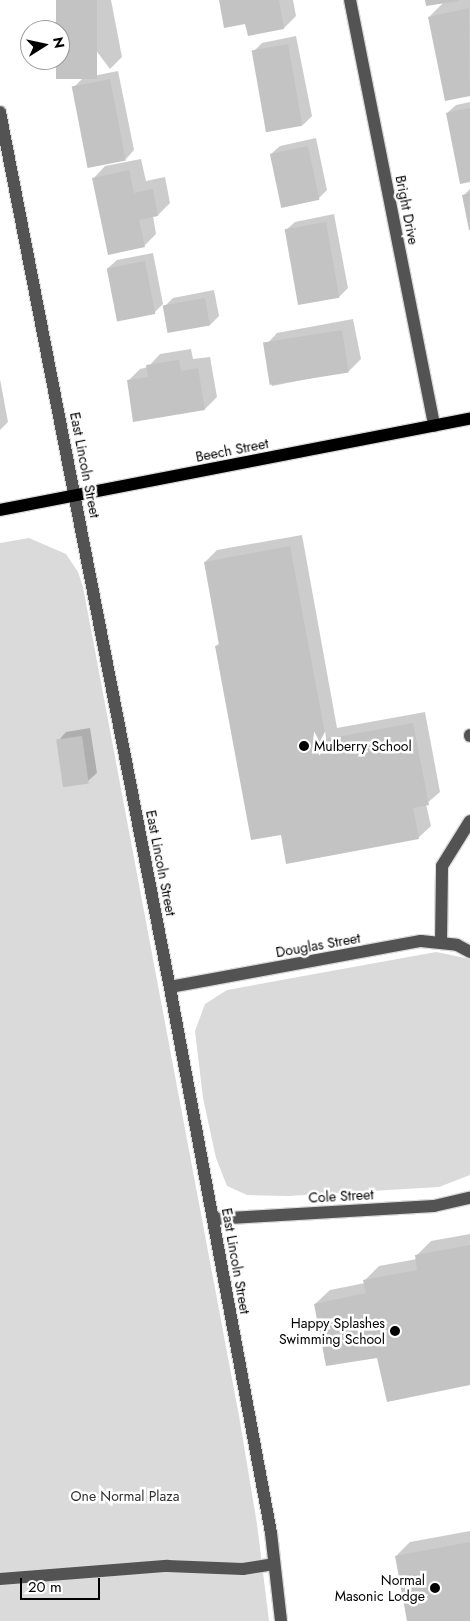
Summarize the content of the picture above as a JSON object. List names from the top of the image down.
{
  "streets": {
    "main road": ["Beech Street"],
    "street": [
      "Bright Drive",
      "East Lincoln Street",
      "Douglas Street",
      "Cole Street"
    ]
  },
  "crossings": [
    ["Bright Drive", "Beech Street"],
    ["Beech Street", "East Lincoln Street"],
    ["East Lincoln Street", "Douglas Street"],
    ["East Lincoln Street", "Cole Street"]
  ],
  "parks": ["One Normal Plaza"],
  "places": ["Mulberry School", "Happy Splashes Swimming School", "Normal Masonic Lodge"],
  "scale_bar": "20 m",
  "north": "right"
}
